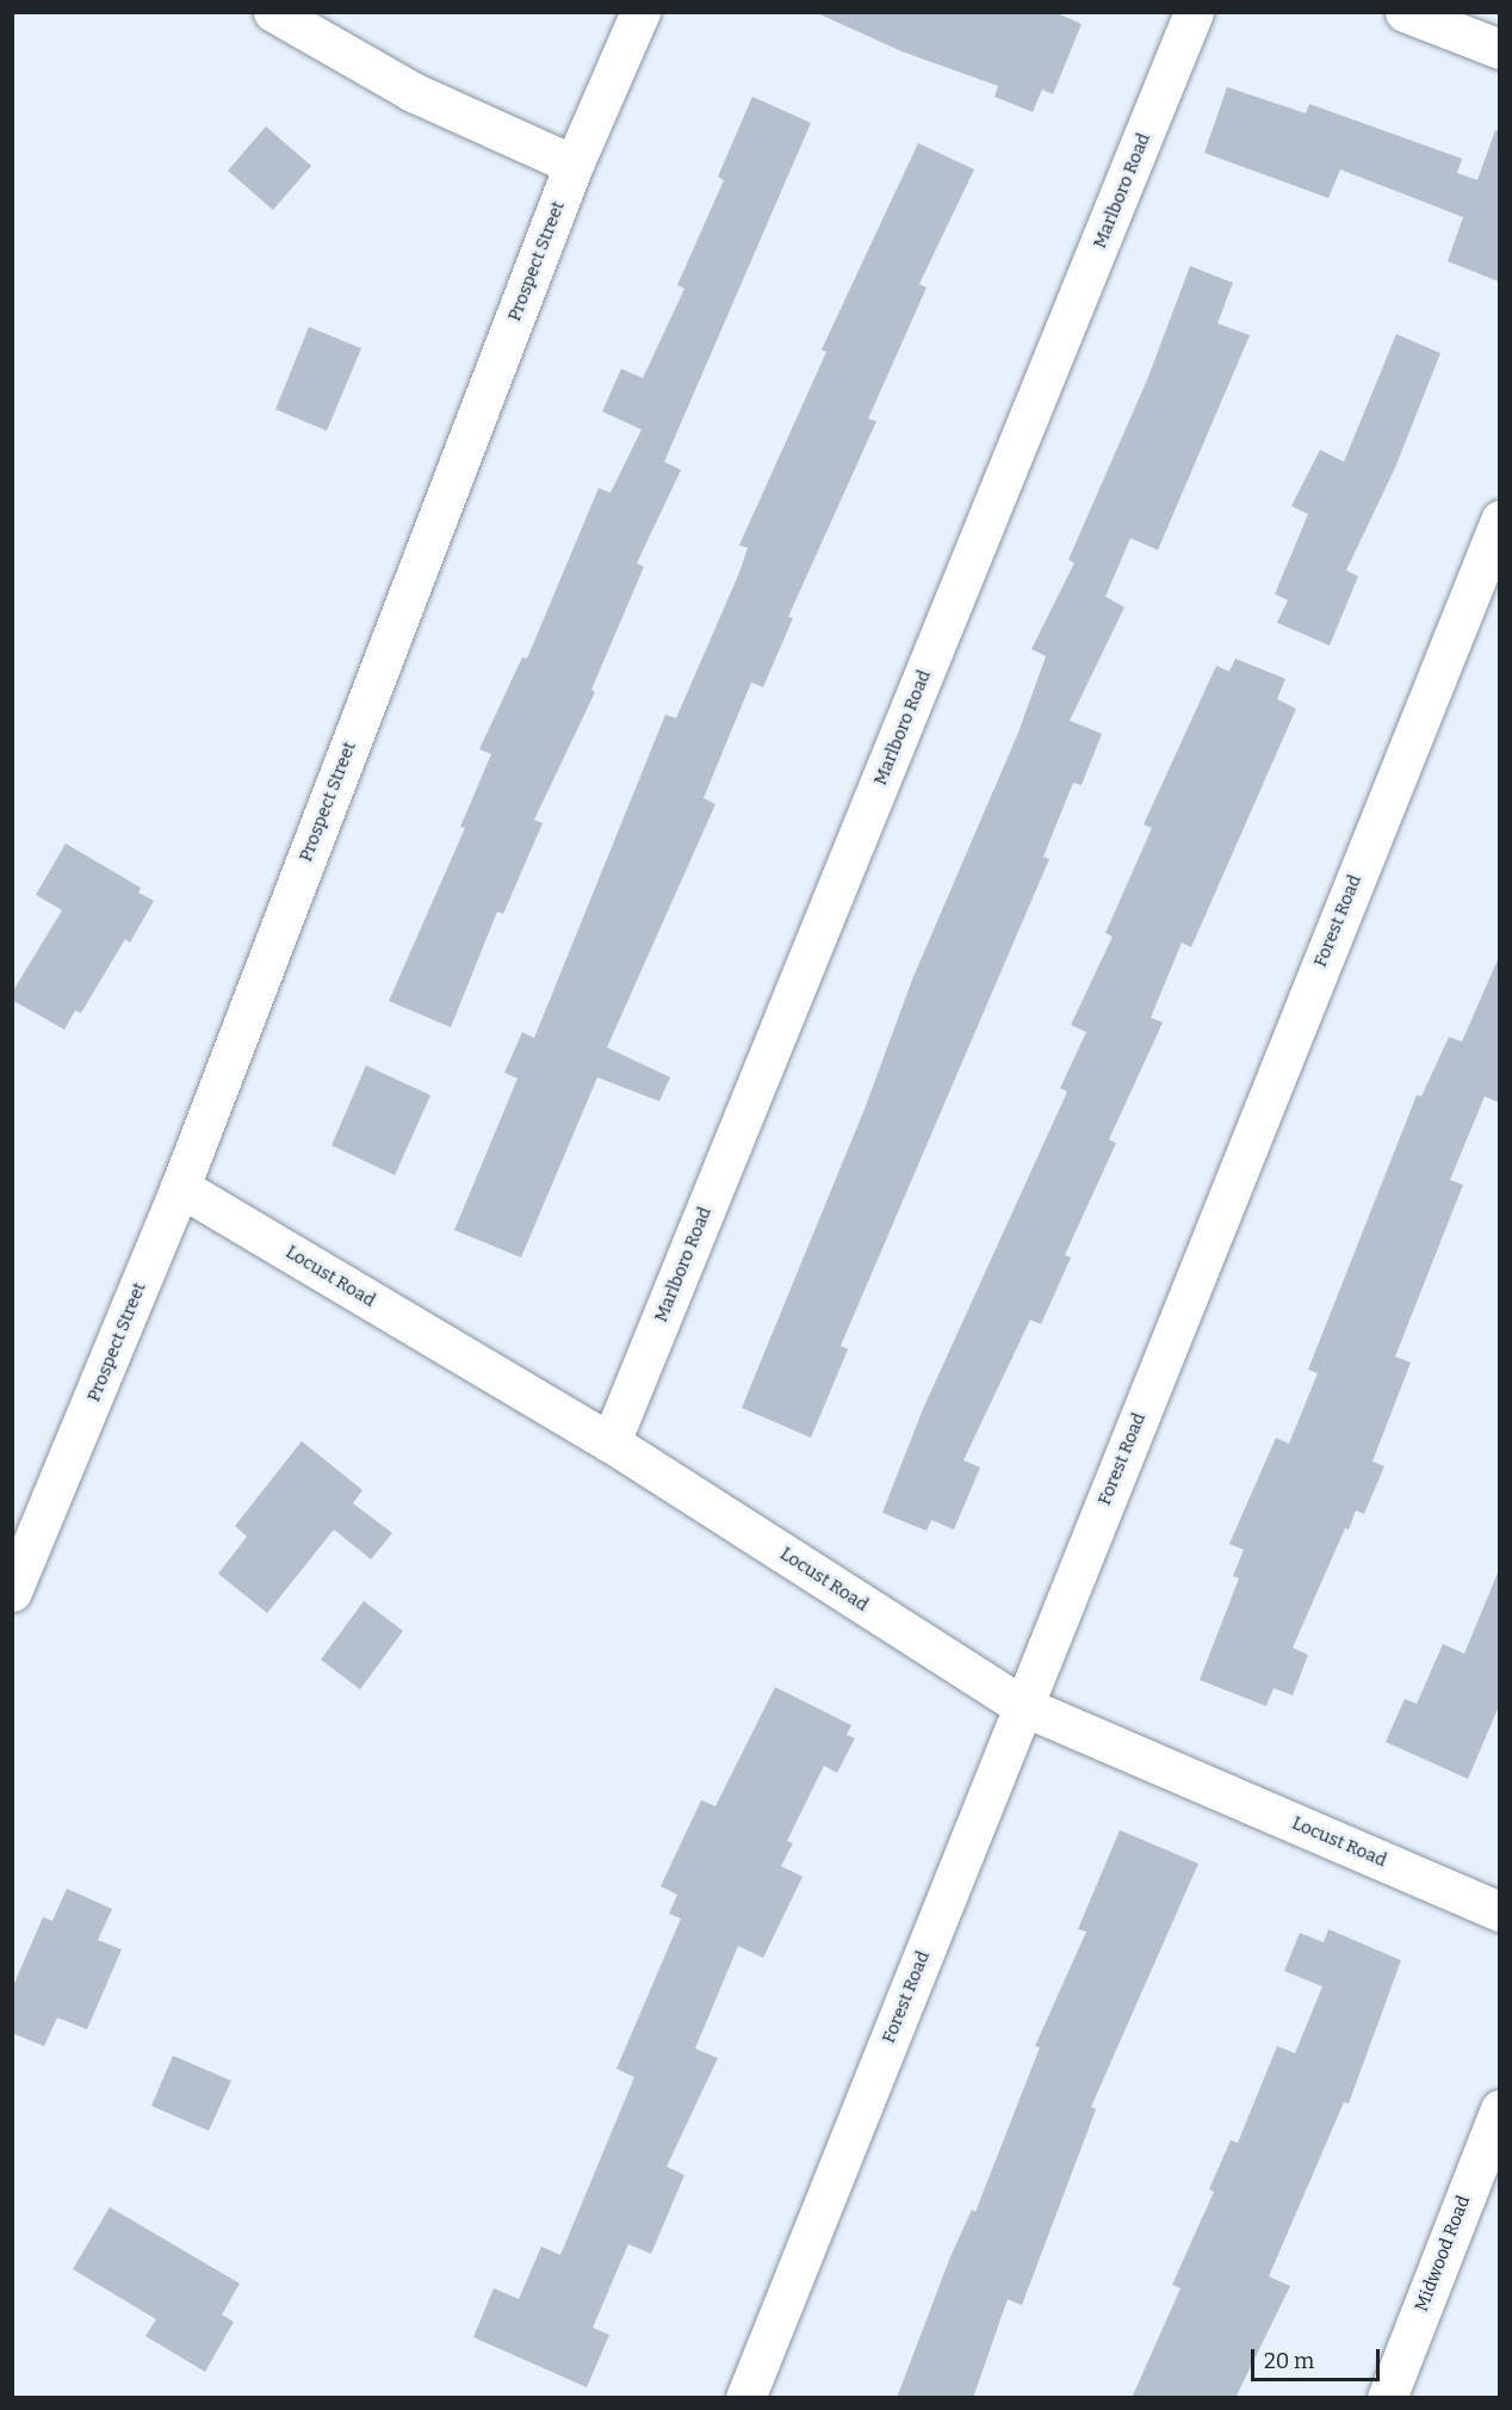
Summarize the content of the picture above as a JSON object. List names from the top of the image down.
{
  "streets": {
    "street": [
      "Marlboro Road",
      "Prospect Street",
      "Forest Road",
      "Locust Road",
      "Midwood Road"
    ]
  },
  "crossings": [
    ["Marlboro Road", "Locust Road"],
    ["Prospect Street", "Locust Road"],
    ["Forest Road", "Locust Road"]
  ],
  "scale_bar": "20 m"
}
